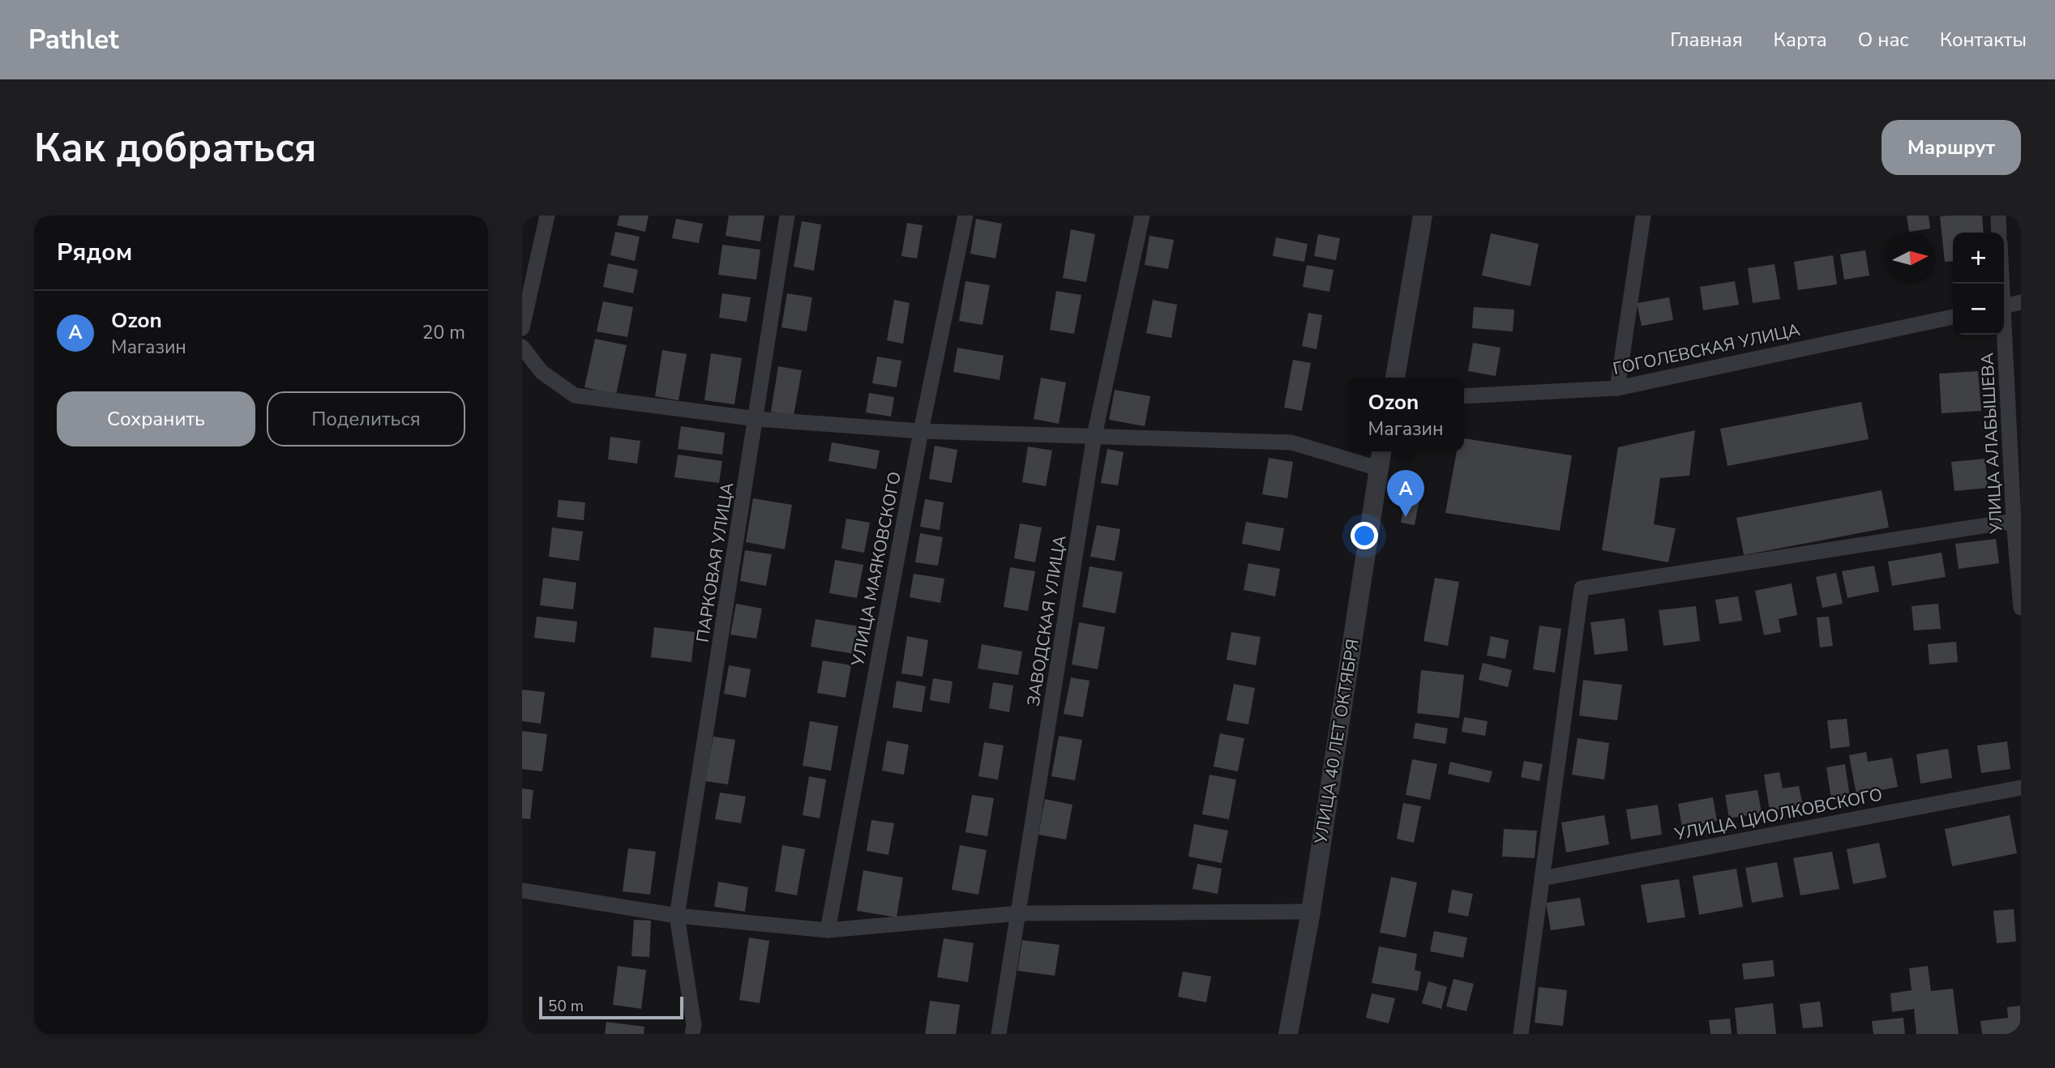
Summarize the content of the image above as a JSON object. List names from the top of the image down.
{
  "streets": {
    "street": [
      "ГОГОЛЕВСКАЯ УЛИЦА",
      "УЛИЦА АЛАБЫШЕВА",
      "ПАРКОВАЯ УЛИЦА",
      "УЛИЦА МАЯКОВСКОГО",
      "ЗАВОДСКАЯ УЛИЦА",
      "УЛИЦА 40 ЛЕТ ОКТЯБРЯ",
      "УЛИЦА ЦИОЛКОВСКОГО"
    ]
  },
  "scale_bar": "50 m",
  "north": "right",
  "page": {
    "header": "Pathlet",
    "nav": [
      "Главная",
      "Карта",
      "О нас",
      "Контакты"
    ],
    "buttons": [
      "Маршрут",
      ["Сохранить", "Поделиться"]
    ],
    "title": "Как добраться",
    "heading": "Рядом",
    "map_buttons": ["+", "−"],
    "list": [
      {
        "mark": "A",
        "name": "Ozon",
        "note": "Магазин",
        "value": "20 m"
      }
    ],
    "popup": ["Ozon", "Магазин"],
    "pins": "A",
    "scale": "50 m"
  }
}
